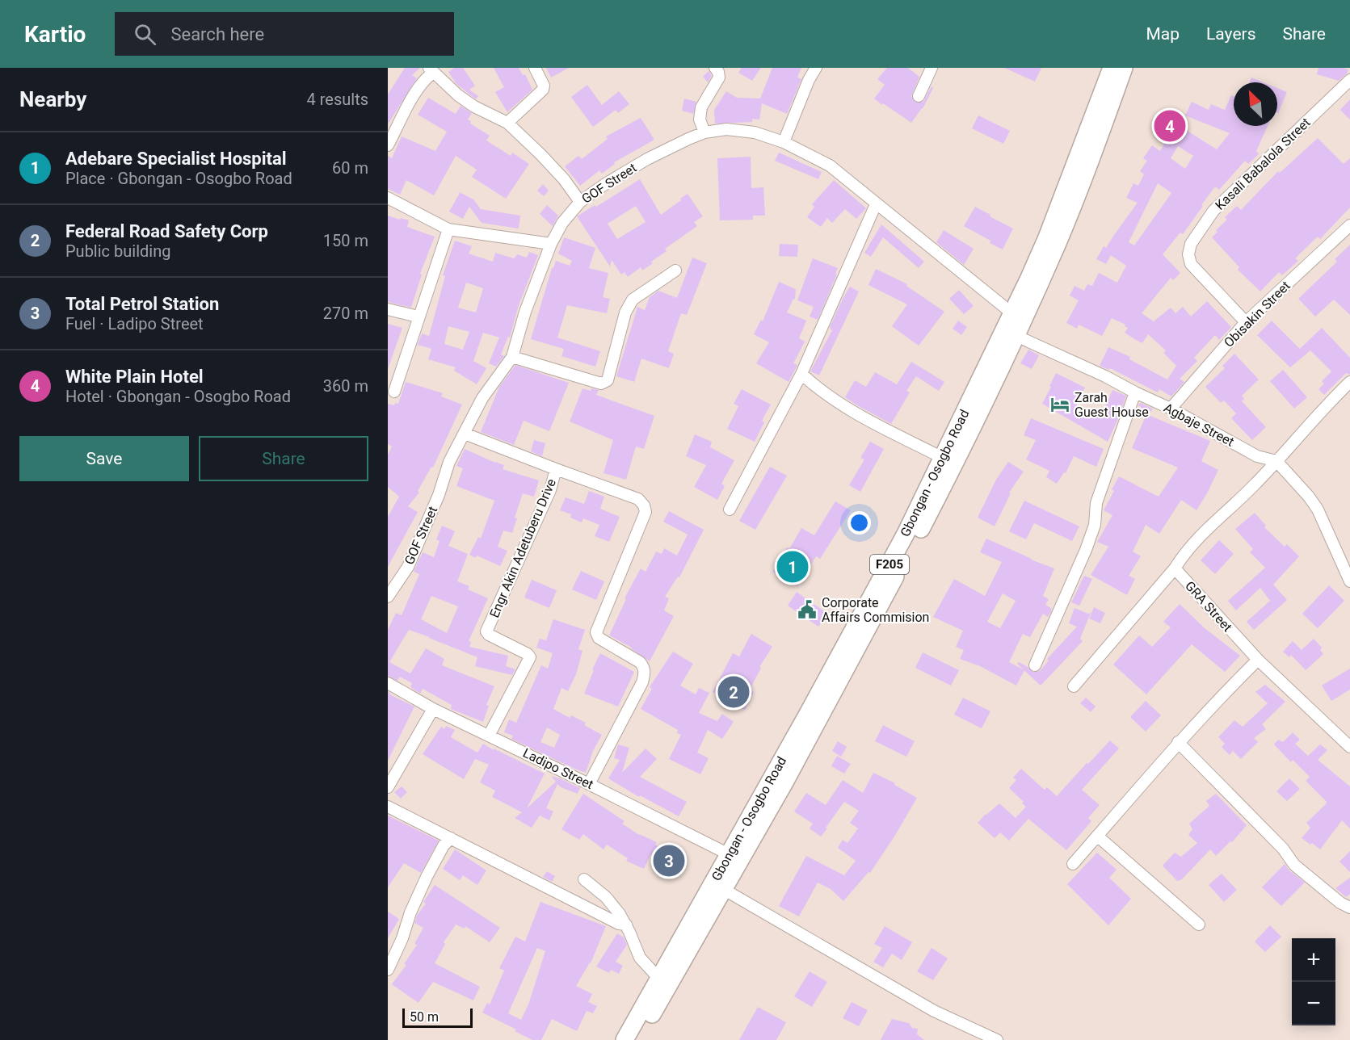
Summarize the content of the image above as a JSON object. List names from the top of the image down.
{
  "streets": {
    "main road": ["Gbongan - Osogbo Road", "F205"],
    "street": [
      "Kasali Babalola Street",
      "GOF Street",
      "Obisakin Street",
      "Agbaje Street",
      "Engr Akin Adetuberu Drive",
      "GRA Street",
      "Ladipo Street"
    ]
  },
  "crossings": [
    ["Kasali Babalola Street", "Obisakin Street"],
    ["GOF Street", "Gbongan - Osogbo Road"],
    ["Obisakin Street", "Agbaje Street"],
    ["Agbaje Street", "Gbongan - Osogbo Road"],
    ["Agbaje Street", "GRA Street"],
    ["Gbongan - Osogbo Road", "Ladipo Street"],
    ["Engr Akin Adetuberu Drive", "Ladipo Street"]
  ],
  "places": {
    "hotel": ["Zarah Guest House"],
    "public building": ["Corporate Affairs Commision"]
  },
  "scale_bar": "50 m",
  "north": "top left",
  "page": {
    "header": "Kartio",
    "search": "Search here",
    "nav": ["Map", "Layers", "Share"],
    "heading": ["Nearby", "4 results"],
    "pins": [
      "4",
      "1",
      "2",
      "3"
    ],
    "list": [
      {
        "mark": "1",
        "name": "Adebare Specialist Hospital",
        "note": "Place · Gbongan - Osogbo Road",
        "value": "60 m"
      },
      {
        "mark": "2",
        "name": "Federal Road Safety Corp",
        "note": "Public building",
        "value": "150 m"
      },
      {
        "mark": "3",
        "name": "Total Petrol Station",
        "note": "Fuel · Ladipo Street",
        "value": "270 m"
      },
      {
        "mark": "4",
        "name": "White Plain Hotel",
        "note": "Hotel · Gbongan - Osogbo Road",
        "value": "360 m"
      }
    ],
    "buttons": ["Save", "Share"],
    "map_buttons": ["+", "−"],
    "scale": "50 m"
  }
}
